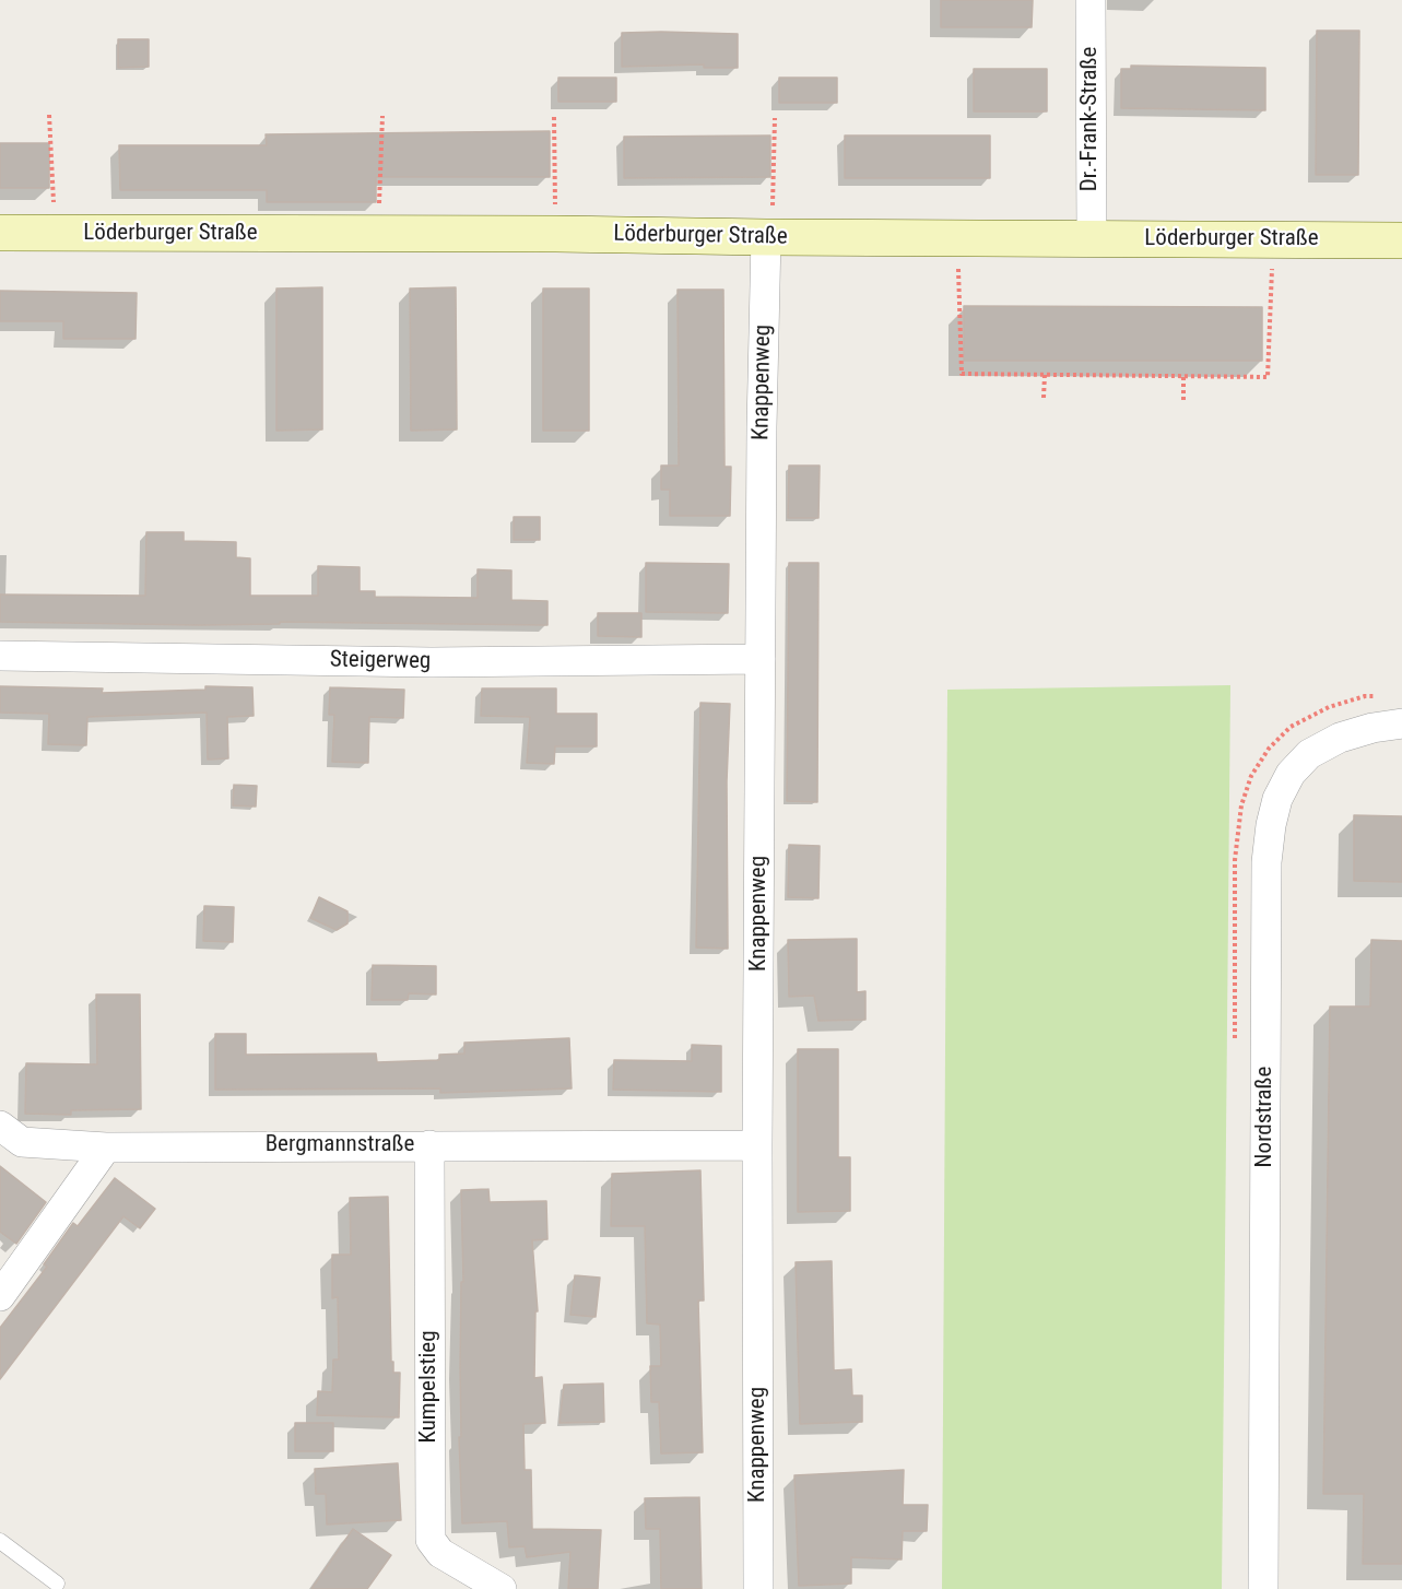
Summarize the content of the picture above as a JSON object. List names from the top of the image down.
{
  "streets": {
    "street": [
      "Dr.-Frank-Straße",
      "Löderburger Straße",
      "Knappenweg",
      "Steigerweg",
      "Nordstraße",
      "Bergmannstraße",
      "Kumpelstieg"
    ]
  },
  "crossings": [
    ["Dr.-Frank-Straße", "Löderburger Straße"],
    ["Löderburger Straße", "Knappenweg"],
    ["Knappenweg", "Steigerweg"],
    ["Knappenweg", "Bergmannstraße"],
    ["Bergmannstraße", "Kumpelstieg"]
  ]
}
